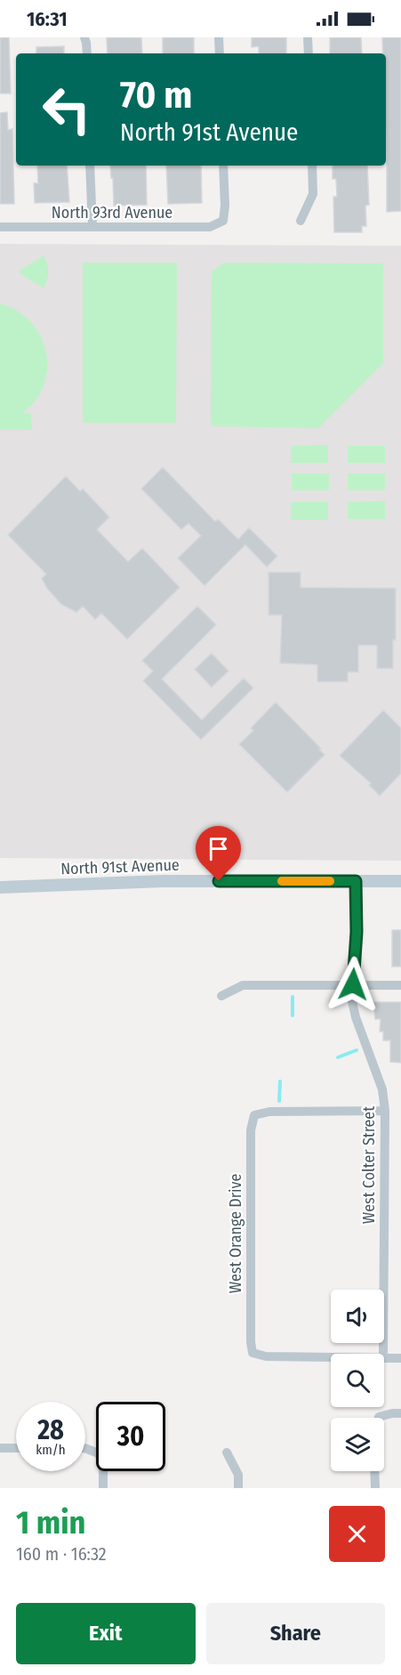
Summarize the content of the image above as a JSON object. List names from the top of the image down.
{
  "streets": {
    "main road": ["North 91st Avenue"],
    "street": ["North 93rd Avenue", "West Colter Street", "West Orange Drive"]
  },
  "crossings": [
    ["North 91st Avenue", "West Colter Street"],
    ["West Colter Street", "West Orange Drive"]
  ],
  "page": {
    "status": "16:31",
    "turn": ["70 m", "North 91st Avenue"],
    "speed": "28 km/h",
    "limit": "30",
    "heading": ["1 min", "160 m · 16:32"],
    "buttons": ["Exit", "Share"]
  }
}
